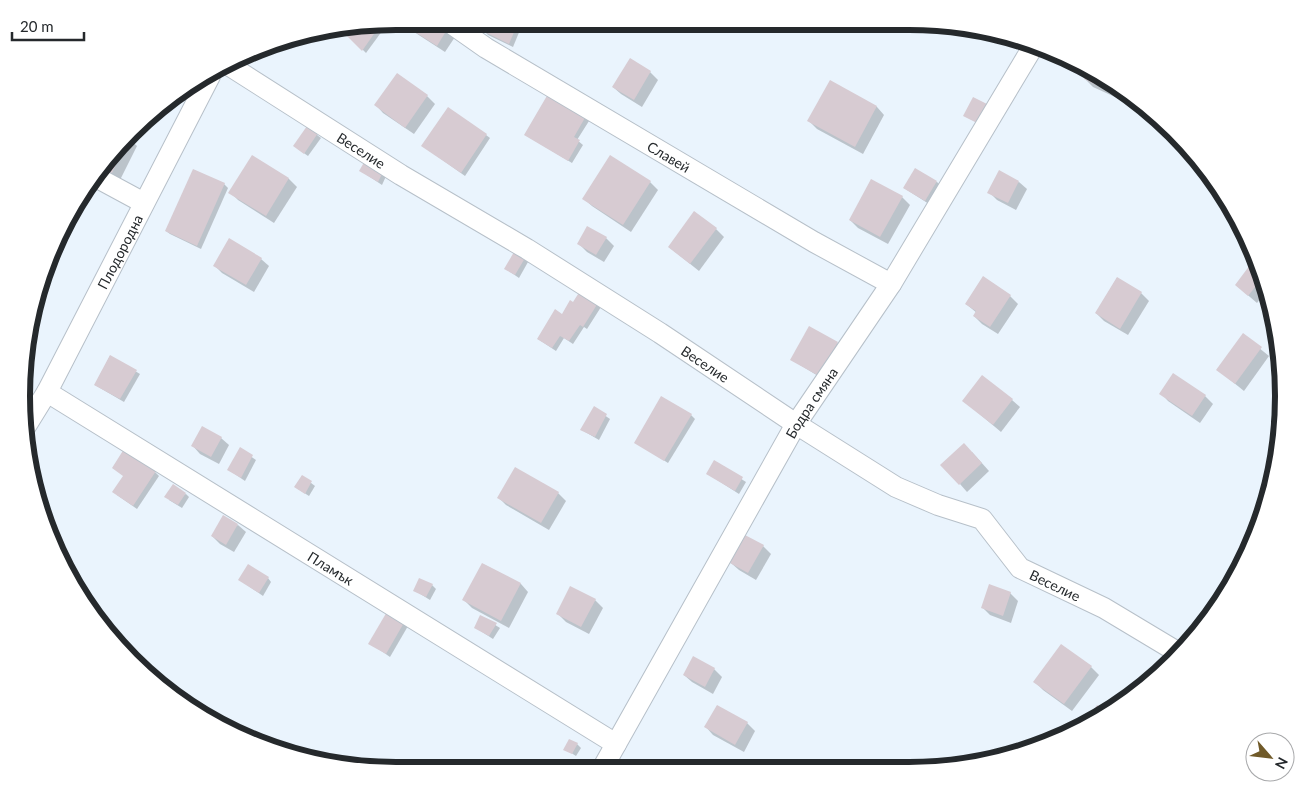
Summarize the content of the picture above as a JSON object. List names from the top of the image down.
{
  "streets": {
    "street": [
      "Веселие",
      "Славей",
      "Плодородна",
      "Бодра смяна",
      "Пламък"
    ]
  },
  "crossings": [
    ["Веселие", "Бодра смяна"],
    ["Славей", "Бодра смяна"],
    ["Плодородна", "Пламък"],
    ["Бодра смяна", "Пламък"]
  ],
  "scale_bar": "20 m",
  "north": "bottom right"
}
